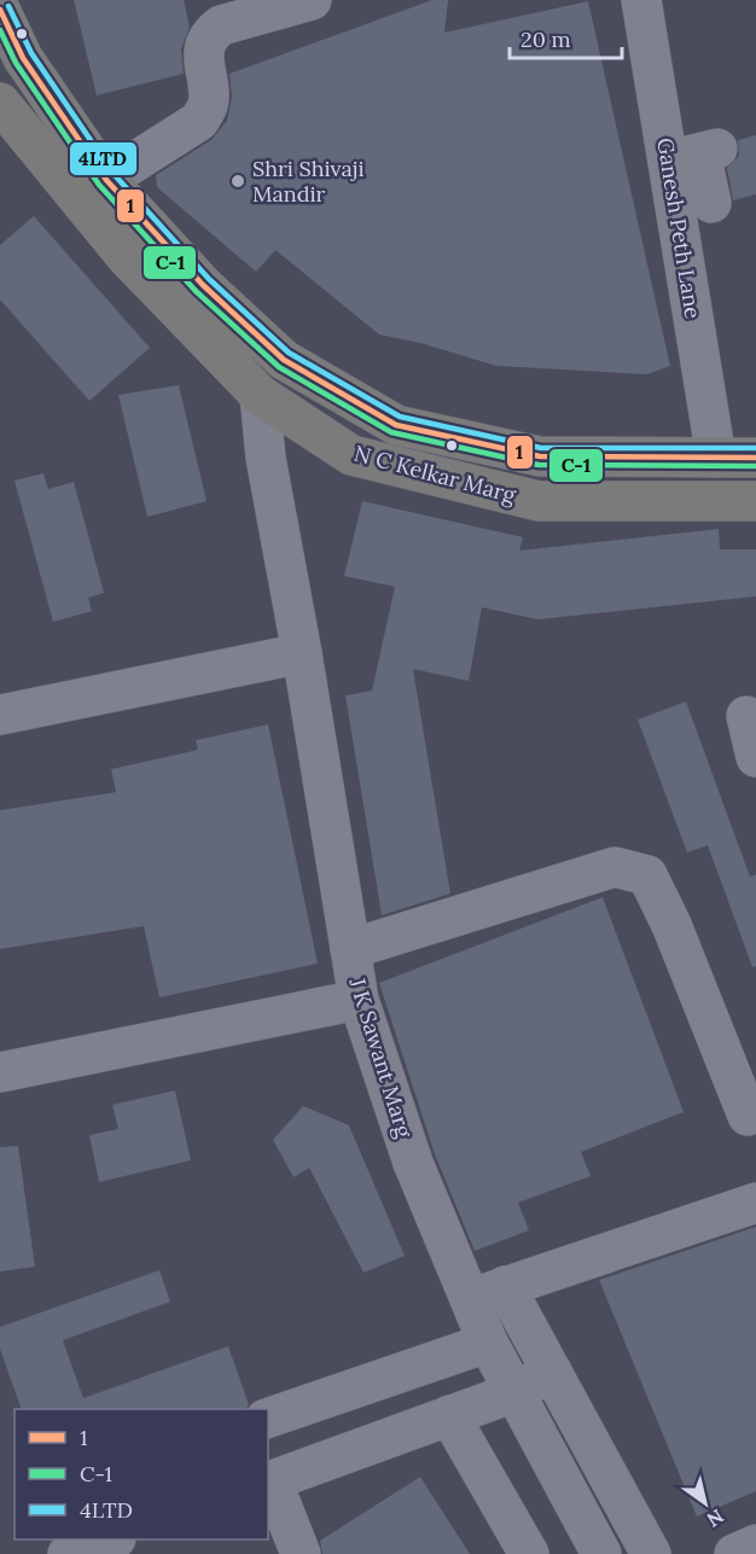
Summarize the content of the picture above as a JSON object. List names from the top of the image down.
{
  "streets": {
    "main road": ["N C Kelkar Marg"],
    "street": ["Ganesh Peth Lane", "J K Sawant Marg"]
  },
  "crossings": [
    ["Ganesh Peth Lane", "N C Kelkar Marg"],
    ["N C Kelkar Marg", "J K Sawant Marg"]
  ],
  "places": ["Shri Shivaji Mandir"],
  "lines": ["transit line 4LTD", "transit line 1", "transit line C-1"],
  "legend": ["1", "C-1", "4LTD"],
  "scale_bar": "20 m",
  "north": "bottom right"
}
